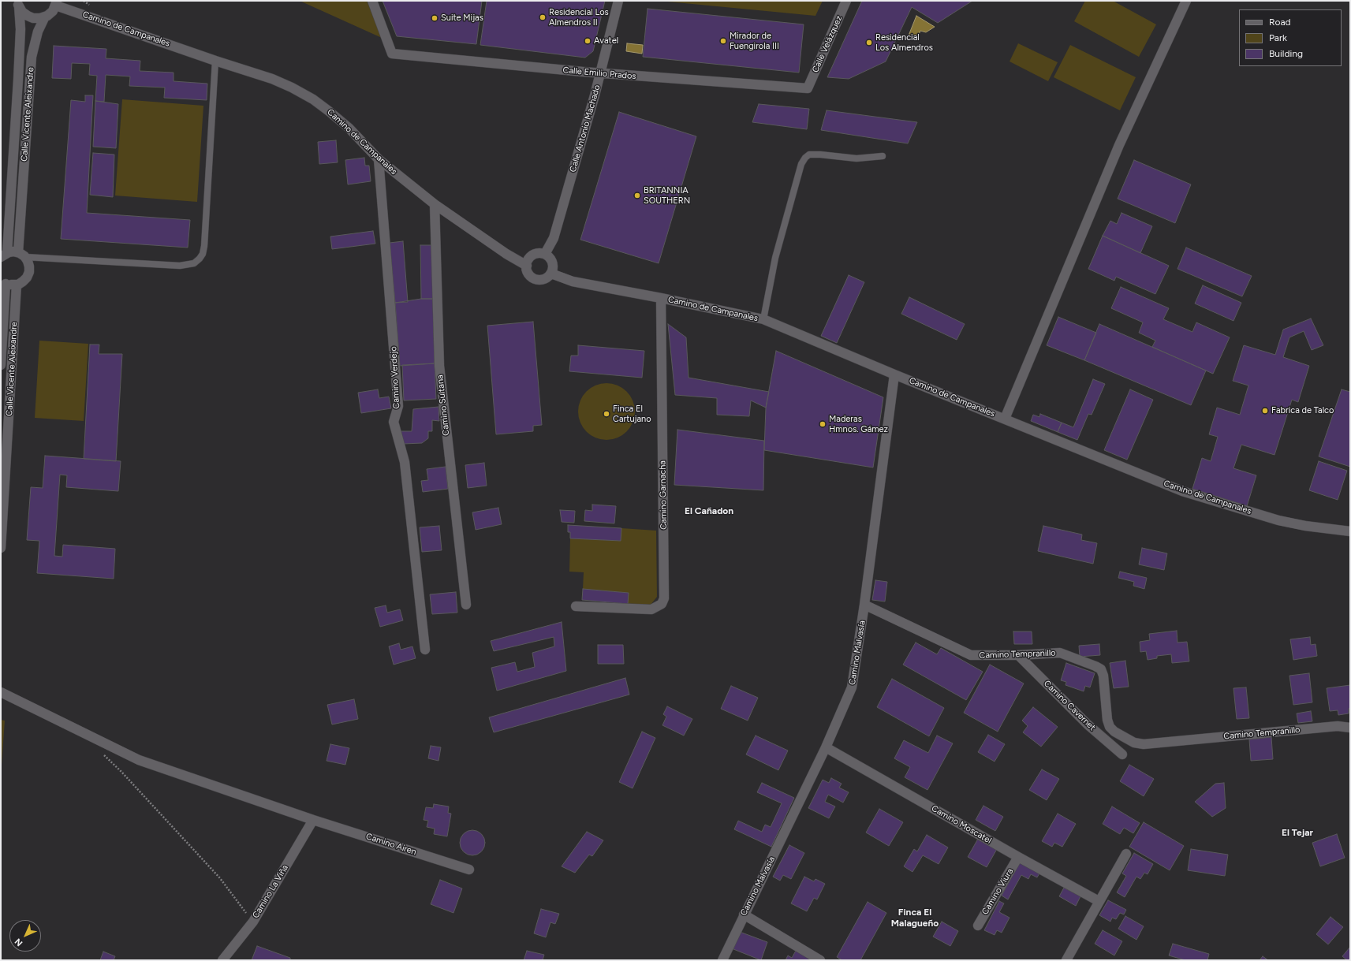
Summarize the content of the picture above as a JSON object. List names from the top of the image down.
{
  "streets": {
    "street": [
      "Camino de Campanales",
      "Calle Velázquez",
      "Calle Emilio Prados",
      "Calle Vicente Aleixandre",
      "Calle Antonio Machado",
      "Camino Verdejo",
      "Camino Sultana",
      "Camino Garnacha",
      "Camino Malvasía",
      "Camino Tempranillo",
      "Camino Cavernet",
      "Camino Moscatel",
      "Camino Airen",
      "Camino La Viña",
      "Camino Viura"
    ]
  },
  "crossings": [
    ["Camino de Campanales", "Calle Vicente Aleixandre"],
    ["Camino de Campanales", "Calle Antonio Machado"],
    ["Camino de Campanales", "Camino Verdejo"],
    ["Camino de Campanales", "Camino Sultana"],
    ["Camino de Campanales", "Camino Garnacha"],
    ["Camino de Campanales", "Camino Malvasía"],
    ["Calle Velázquez", "Calle Emilio Prados"],
    ["Calle Emilio Prados", "Calle Antonio Machado"],
    ["Camino Malvasía", "Camino Tempranillo"],
    ["Camino Malvasía", "Camino Moscatel"],
    ["Camino Tempranillo", "Camino Cavernet"],
    ["Camino Moscatel", "Camino Viura"],
    ["Camino Airen", "Camino La Viña"]
  ],
  "districts": ["El Cañadon", "El Tejar", "Finca El Malagueño"],
  "places": [
    "Residencial Los Almendros II",
    "Suite Mijas",
    "Avatel",
    "Mirador de Fuengirola III",
    "Residencial Los Almendros",
    "BRITANNIA SOUTHERN",
    "Fabrica de Talco",
    "Finca El Cartujano",
    "Maderas Hmnos. Gámez"
  ],
  "legend": ["Road", "Park", "Building"],
  "north": "bottom left"
}
